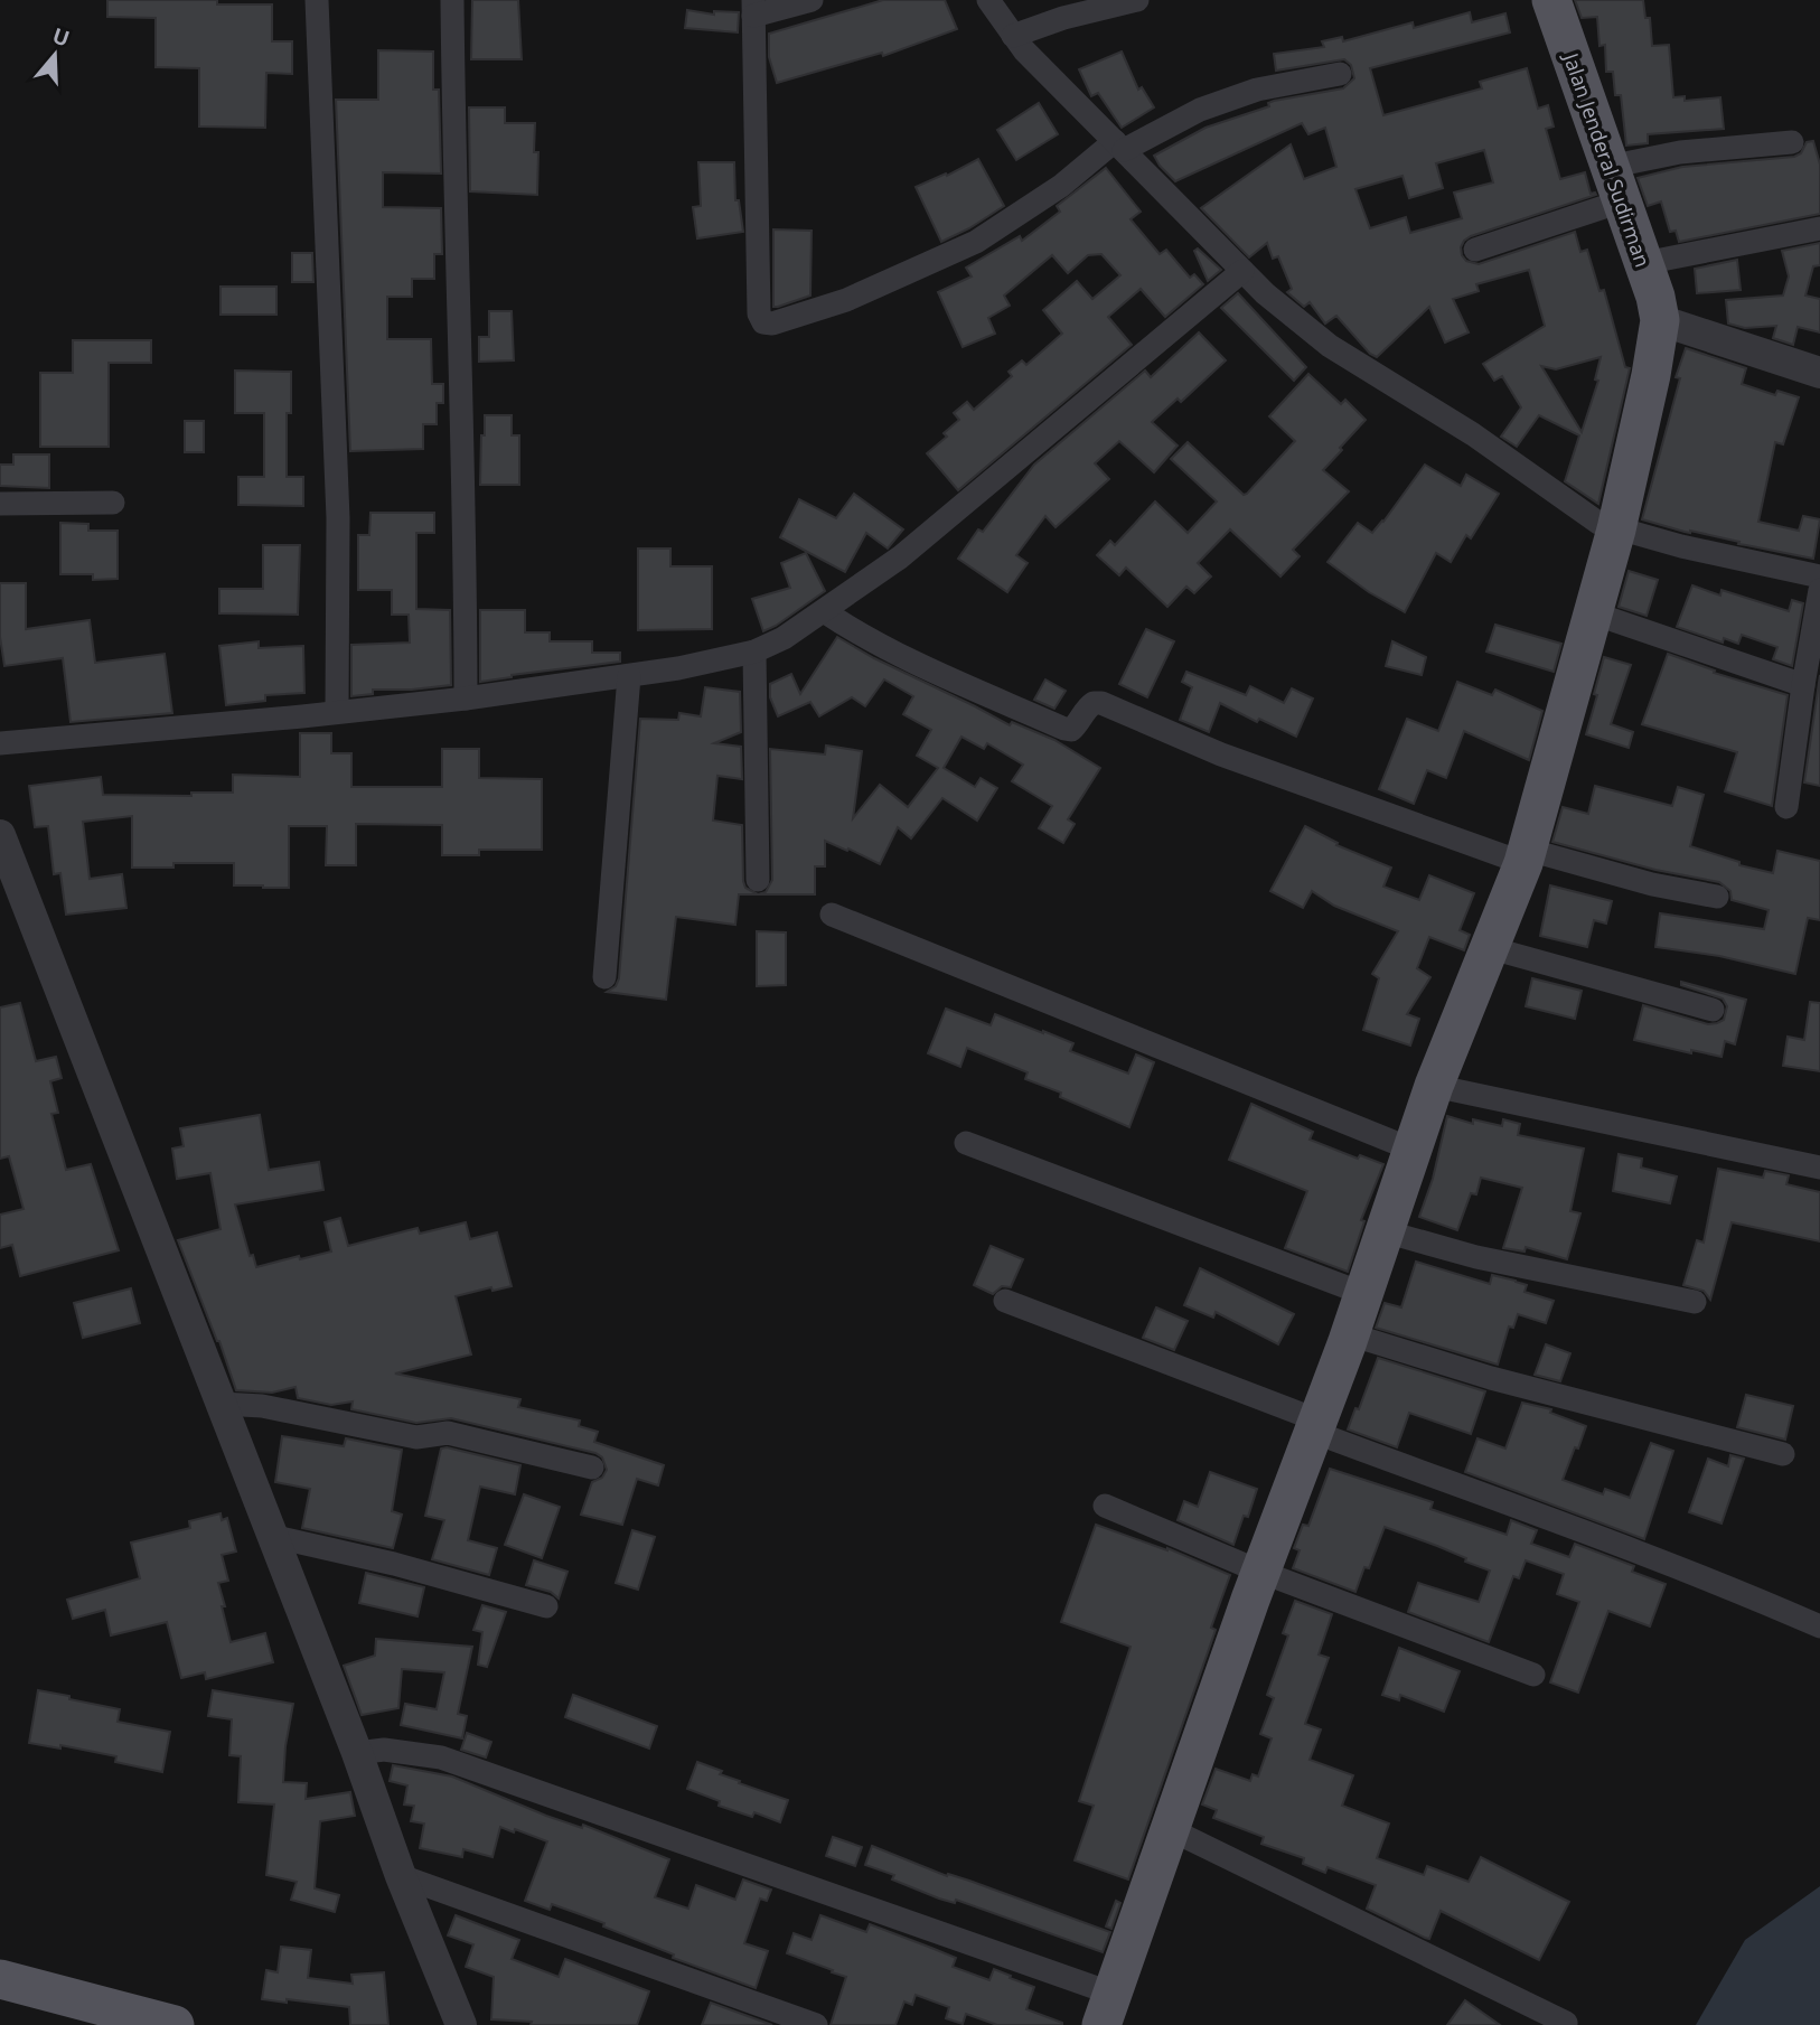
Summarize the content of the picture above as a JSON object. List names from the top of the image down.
{
  "streets": {
    "main road": ["Jalan Jenderal Sudirman"]
  },
  "north": "top"
}
